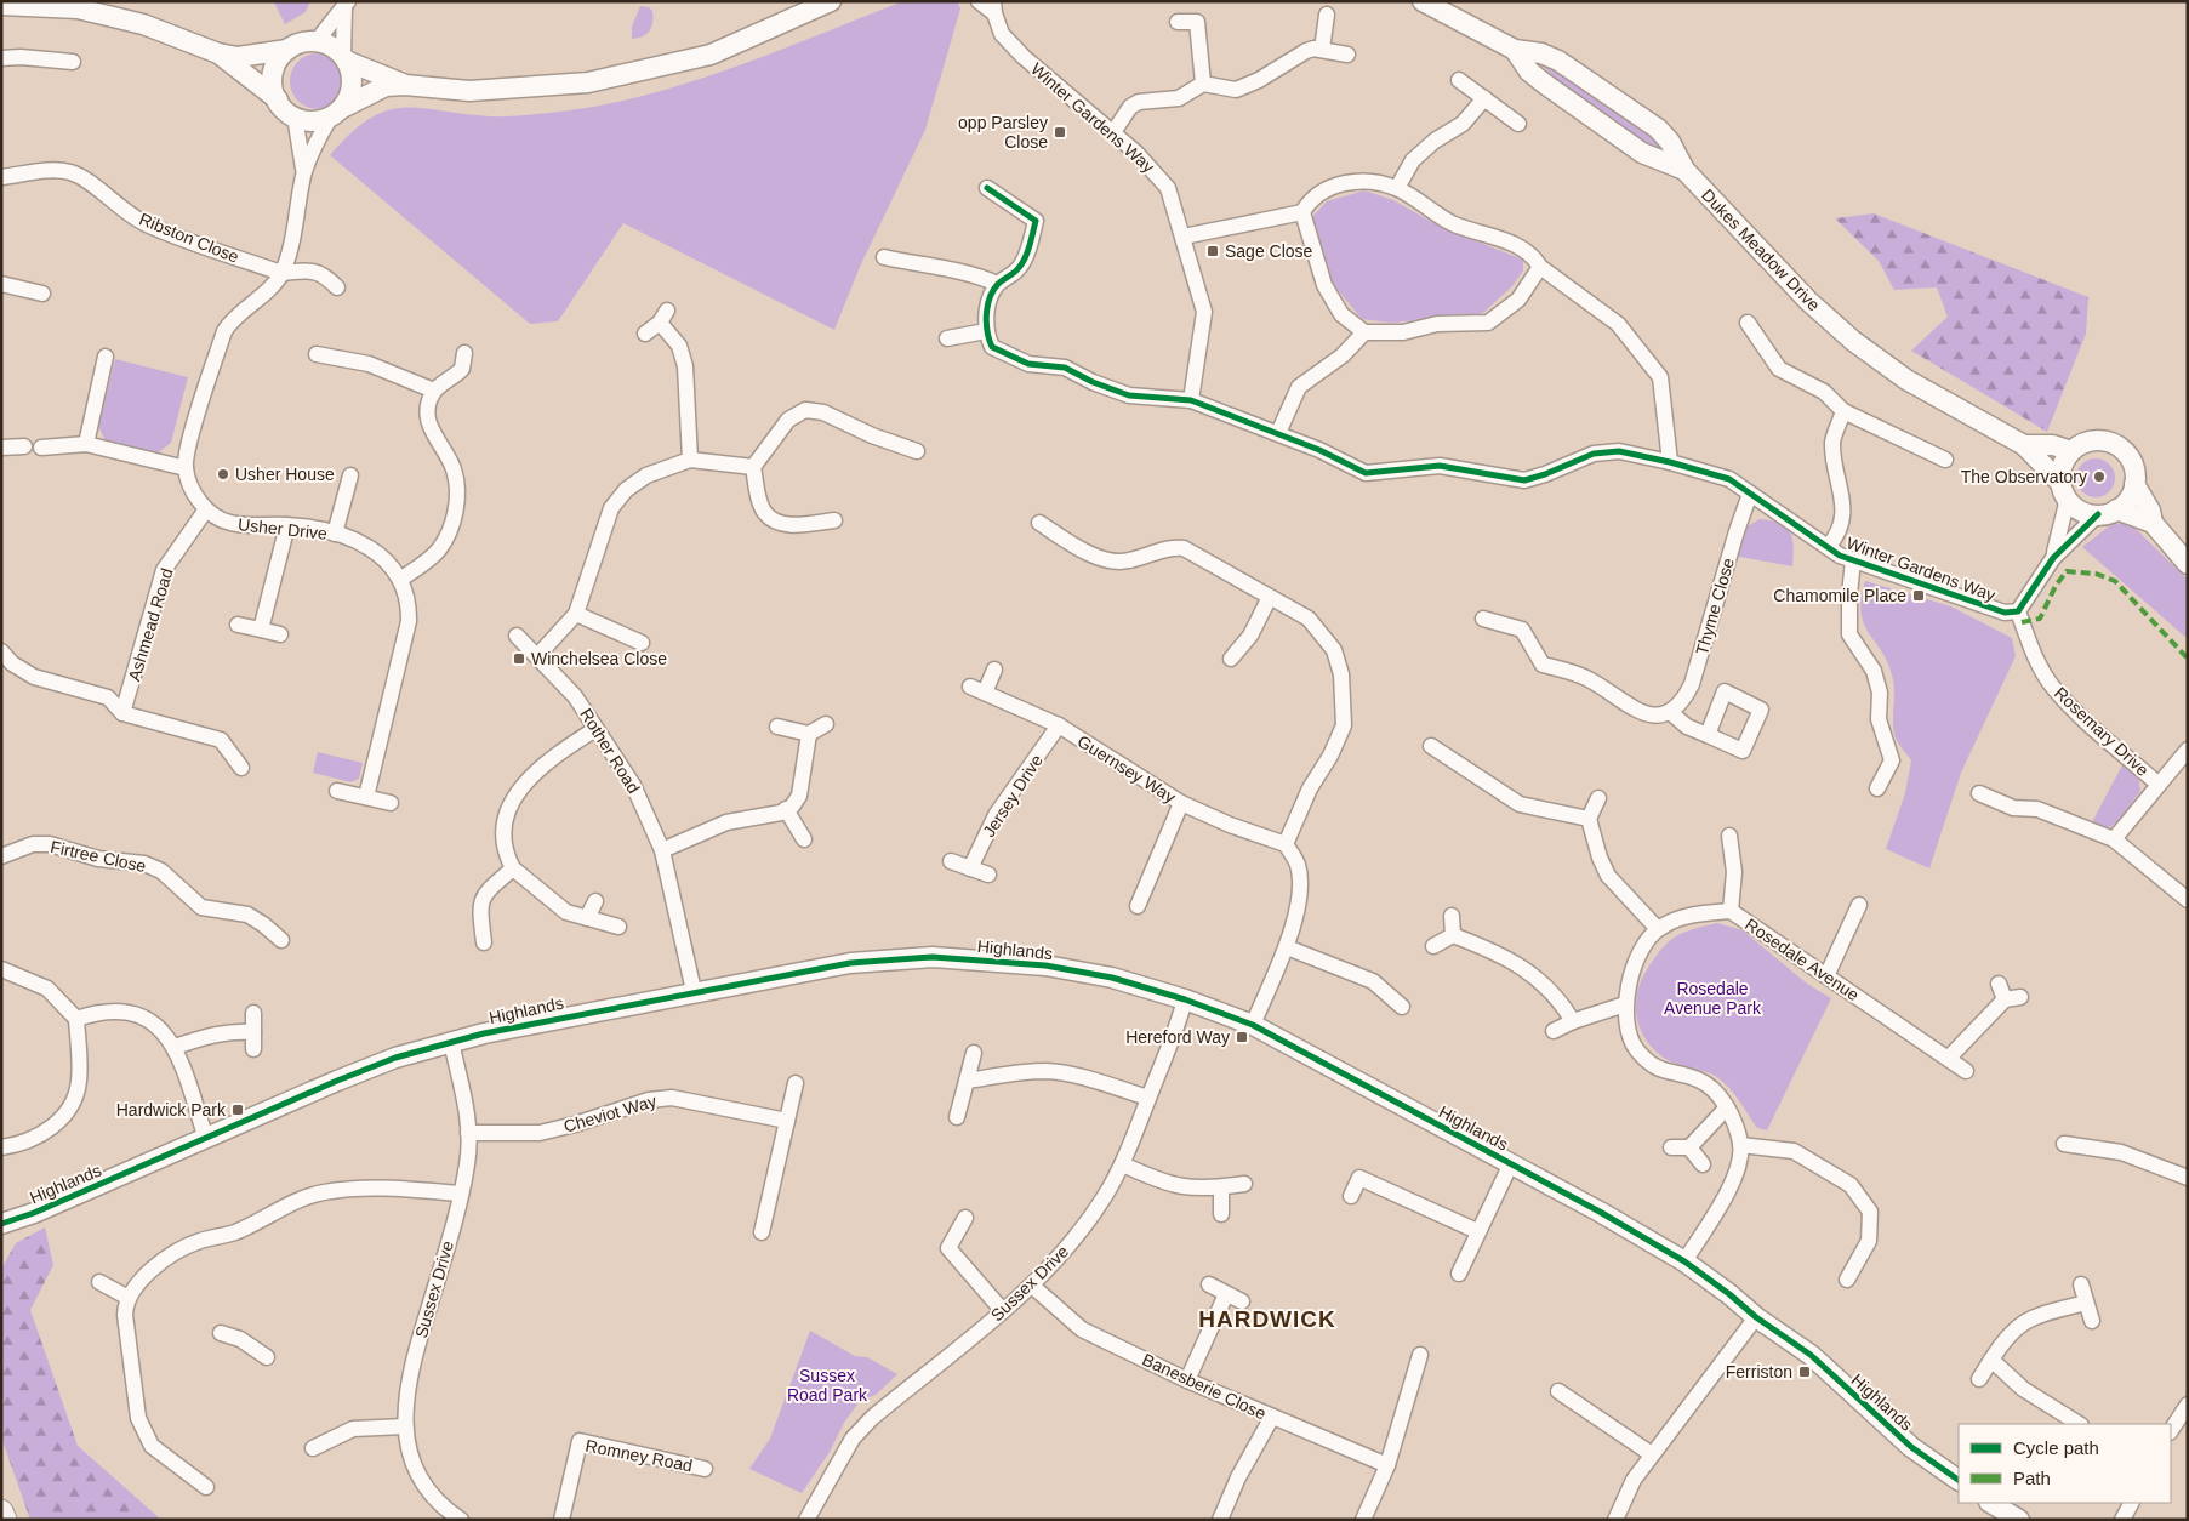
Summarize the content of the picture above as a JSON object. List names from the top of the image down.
{
  "streets": {
    "street": [
      "Winter Gardens Way",
      "Ribston Close",
      "Dukes Meadow Drive",
      "Usher Drive",
      "Thyme Close",
      "Ashmead Road",
      "Rosemary Drive",
      "Rother Road",
      "Guernsey Way",
      "Jersey Drive",
      "Firtree Close",
      "Highlands",
      "Rosedale Avenue",
      "Cheviot Way",
      "Sussex Drive",
      "Banesberie Close",
      "Romney Road"
    ]
  },
  "crossings": [
    ["Winter Gardens Way", "Thyme Close"],
    ["Winter Gardens Way", "Rosemary Drive"],
    ["Usher Drive", "Ashmead Road"],
    ["Rother Road", "Highlands"],
    ["Guernsey Way", "Jersey Drive"],
    ["Highlands", "Rosedale Avenue"],
    ["Highlands", "Sussex Drive"],
    ["Cheviot Way", "Sussex Drive"],
    ["Sussex Drive", "Banesberie Close"]
  ],
  "districts": ["HARDWICK"],
  "parks": ["Rosedale Avenue Park", "Sussex Road Park"],
  "places": {
    "transit": [
      "opp Parsley Close",
      "Sage Close",
      "Chamomile Place",
      "Winchelsea Close",
      "Hereford Way",
      "Hardwick Park",
      "Ferriston"
    ],
    "other": ["Usher House", "The Observatory"]
  },
  "legend": ["Cycle path", "Path"]
}
